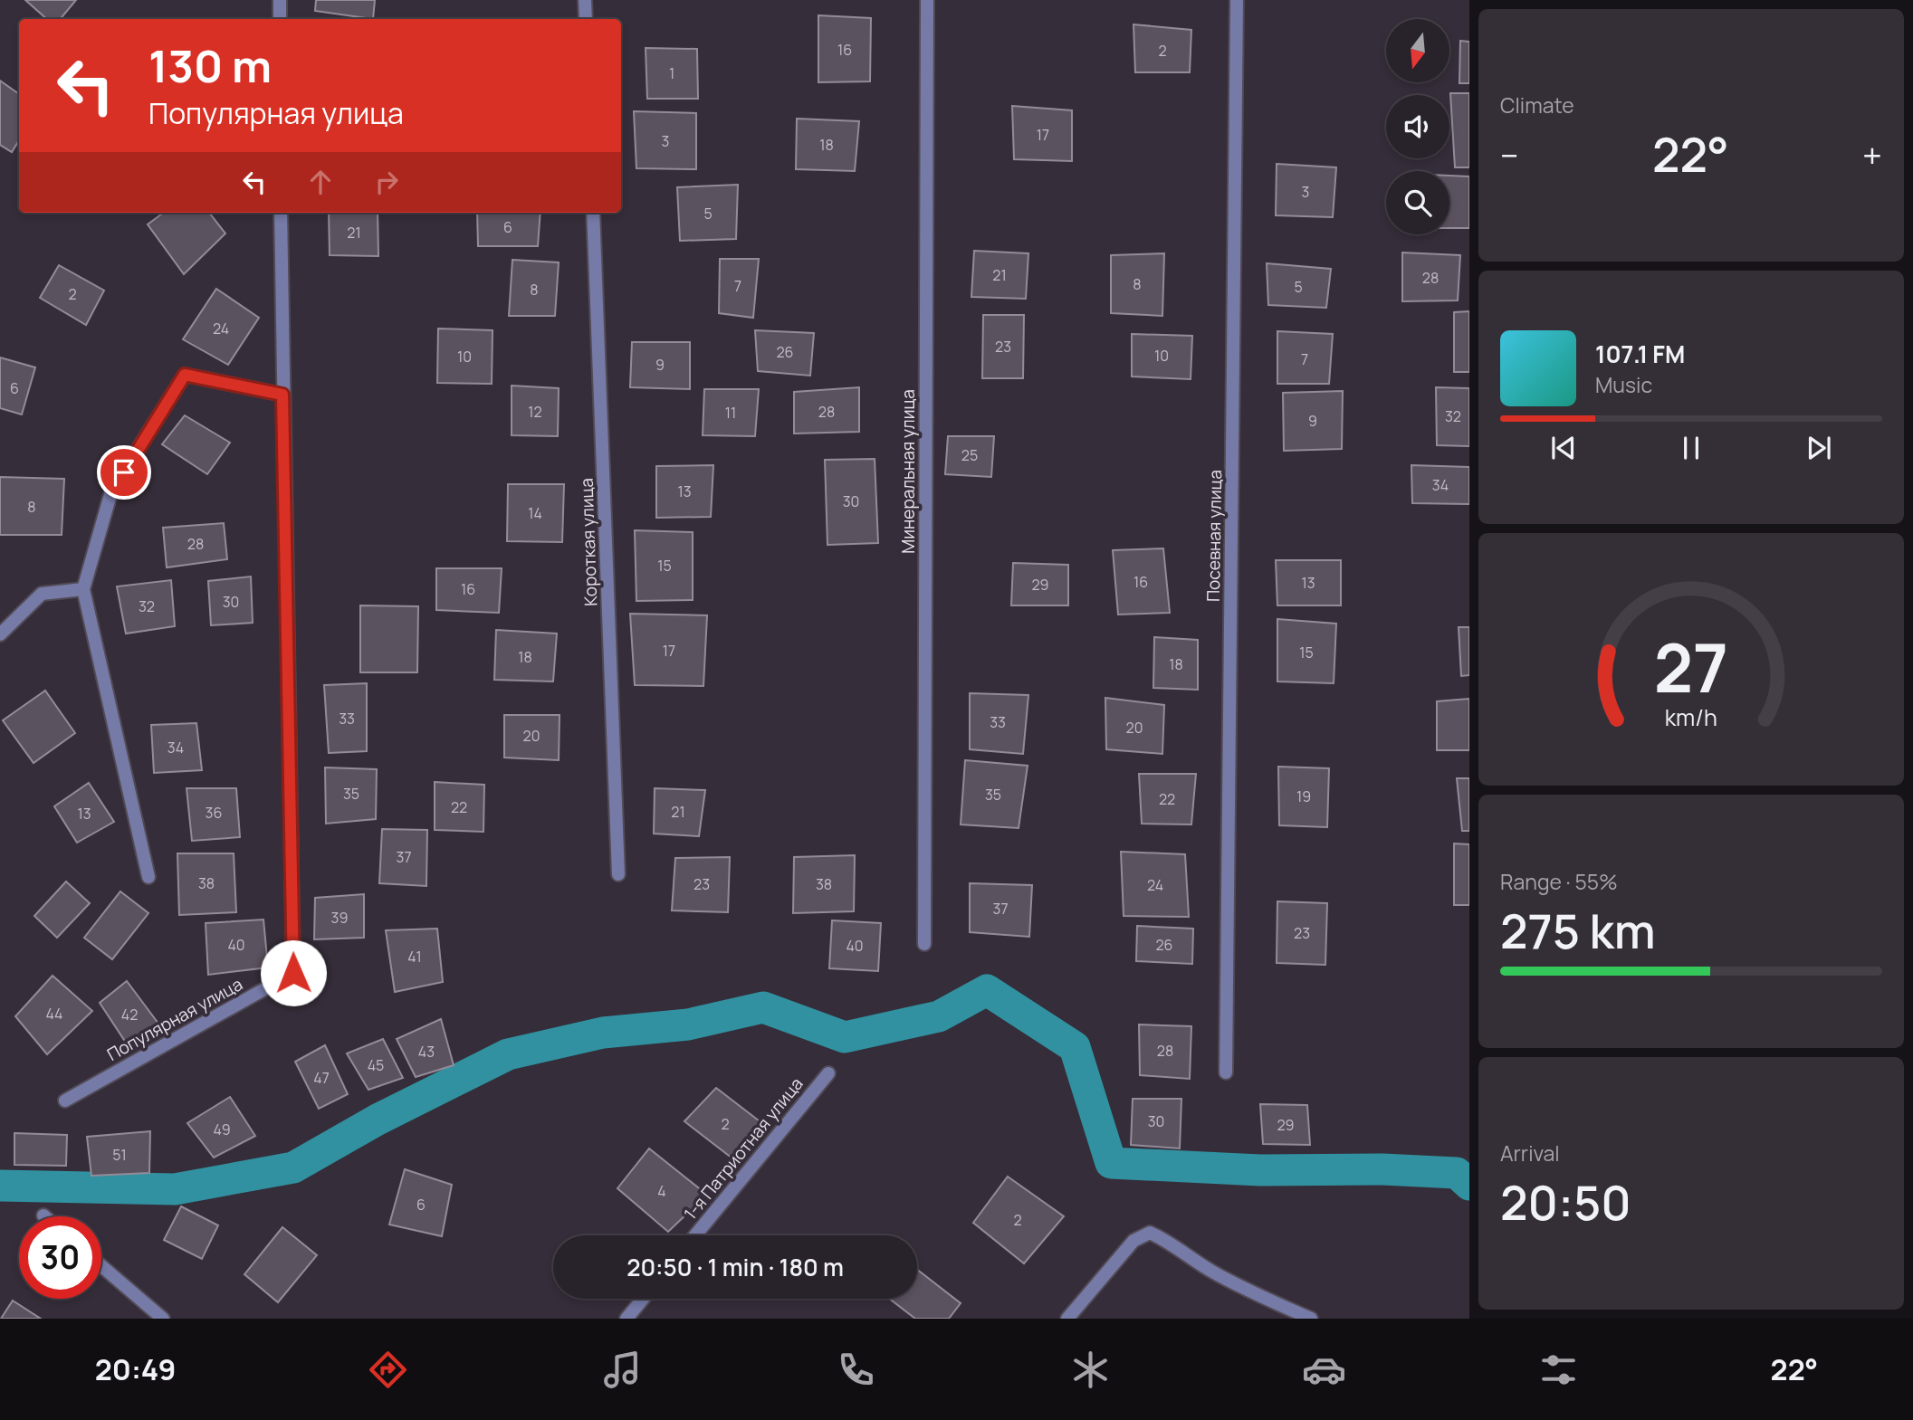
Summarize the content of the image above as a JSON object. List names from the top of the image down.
{
  "streets": {
    "street": [
      "Минеральная улица",
      "Посевная улица",
      "Короткая улица",
      "Популярная улица",
      "1-я Патриотная улица"
    ]
  },
  "house_numbers": [
    "16",
    "2",
    "1",
    "17",
    "3",
    "18",
    "3",
    "5",
    "6",
    "21",
    "21",
    "28",
    "8",
    "7",
    "5",
    "8",
    "2",
    "24",
    "23",
    "26",
    "10",
    "10",
    "7",
    "9",
    "6",
    "12",
    "28",
    "11",
    "32",
    "9",
    "25",
    "34",
    "13",
    "30",
    "8",
    "14",
    "28",
    "15",
    "16",
    "13",
    "29",
    "16",
    "30",
    "32",
    "17",
    "15",
    "18",
    "18",
    "33",
    "33",
    "20",
    "20",
    "34",
    "35",
    "35",
    "19",
    "22",
    "22",
    "21",
    "36",
    "13",
    "37",
    "38",
    "23",
    "38",
    "24",
    "37",
    "39",
    "23",
    "40",
    "26",
    "40",
    "41",
    "44",
    "42",
    "28",
    "43",
    "45",
    "47",
    "30",
    "2",
    "29",
    "49",
    "51",
    "4",
    "6",
    "2"
  ],
  "north": "bottom",
  "page": {
    "tile": [
      "Climate",
      ["Range · 55%", "275 km"],
      ["Arrival", "20:50"]
    ],
    "turn": ["130 m", "Популярная улица"],
    "heat": ["−", "22°", "+"],
    "song": ["107.1 FM", "Music"],
    "limit": "30",
    "trip": "20:50 · 1 min · 180 m",
    "tabs": ["20:49", "22°"],
    "gauge": ["27", "km/h"]
  }
}
